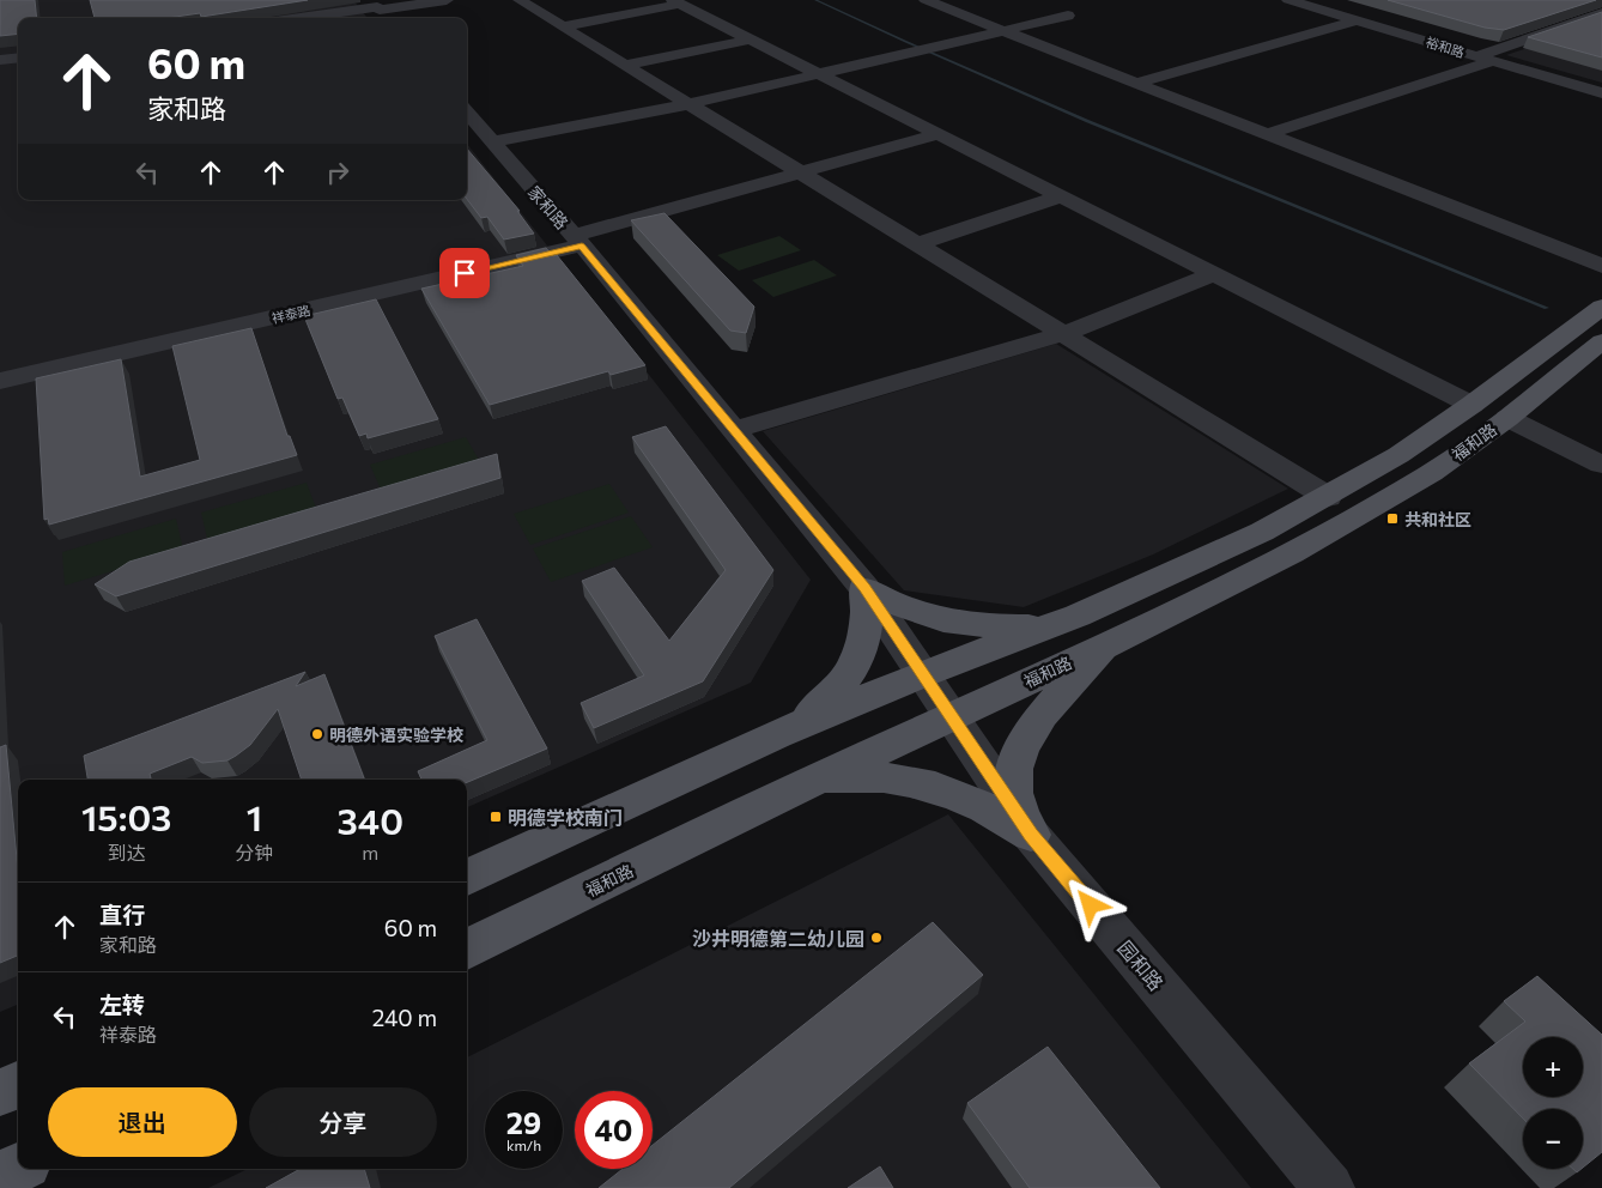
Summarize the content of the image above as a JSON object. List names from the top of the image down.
{
  "streets": {
    "main road": ["福和路"],
    "street": [
      "裕和路",
      "家和路",
      "祥泰路",
      "园和路"
    ]
  },
  "crossings": [
    ["家和路", "祥泰路"],
    ["家和路", "福和路"],
    ["家和路", "园和路"],
    ["福和路", "园和路"]
  ],
  "places": {
    "transit": ["共和社区", "明德学校南门"],
    "other": ["明德外语实验学校", "沙井明德第二幼儿园"]
  },
  "page": {
    "turn": ["60 m", "家和路"],
    "eta": [
      "15:03",
      "到达",
      "1",
      "分钟",
      "340",
      "m"
    ],
    "list": [
      {
        "name": "直行",
        "note": "家和路",
        "value": "60 m"
      },
      {
        "name": "左转",
        "note": "祥泰路",
        "value": "240 m"
      }
    ],
    "map_buttons": ["+", "−"],
    "buttons": ["退出", "分享"],
    "speed": "29 km/h",
    "limit": "40"
  }
}
